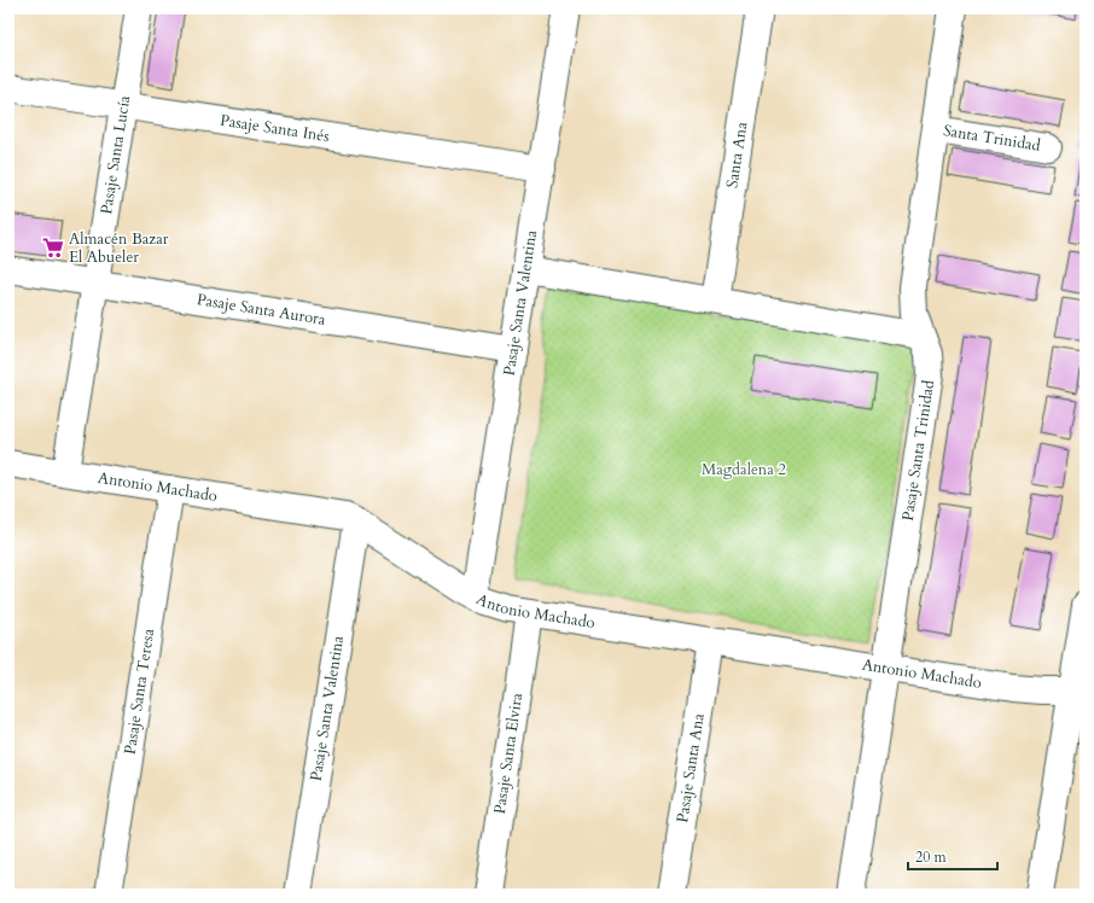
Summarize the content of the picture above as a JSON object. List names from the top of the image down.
{
  "streets": {
    "street": [
      "Pasaje Santa Inés",
      "Santa Trinidad",
      "Pasaje Santa Lucía",
      "Santa Ana",
      "Pasaje Santa Valentina",
      "Pasaje Santa Aurora",
      "Pasaje Santa Trinidad",
      "Antonio Machado",
      "Pasaje Santa Teresa",
      "Pasaje Santa Elvira",
      "Pasaje Santa Ana"
    ]
  },
  "crossings": [
    ["Pasaje Santa Inés", "Pasaje Santa Lucía"],
    ["Pasaje Santa Inés", "Pasaje Santa Valentina"],
    ["Santa Trinidad", "Pasaje Santa Trinidad"],
    ["Pasaje Santa Lucía", "Pasaje Santa Aurora"],
    ["Pasaje Santa Lucía", "Antonio Machado"],
    ["Pasaje Santa Valentina", "Pasaje Santa Aurora"],
    ["Pasaje Santa Valentina", "Antonio Machado"],
    ["Pasaje Santa Trinidad", "Antonio Machado"],
    ["Antonio Machado", "Pasaje Santa Teresa"],
    ["Antonio Machado", "Pasaje Santa Elvira"],
    ["Antonio Machado", "Pasaje Santa Ana"]
  ],
  "parks": ["Magdalena 2"],
  "places": {
    "supermarket": ["Almacén Bazar El Abueler"]
  },
  "scale_bar": "20 m"
}
